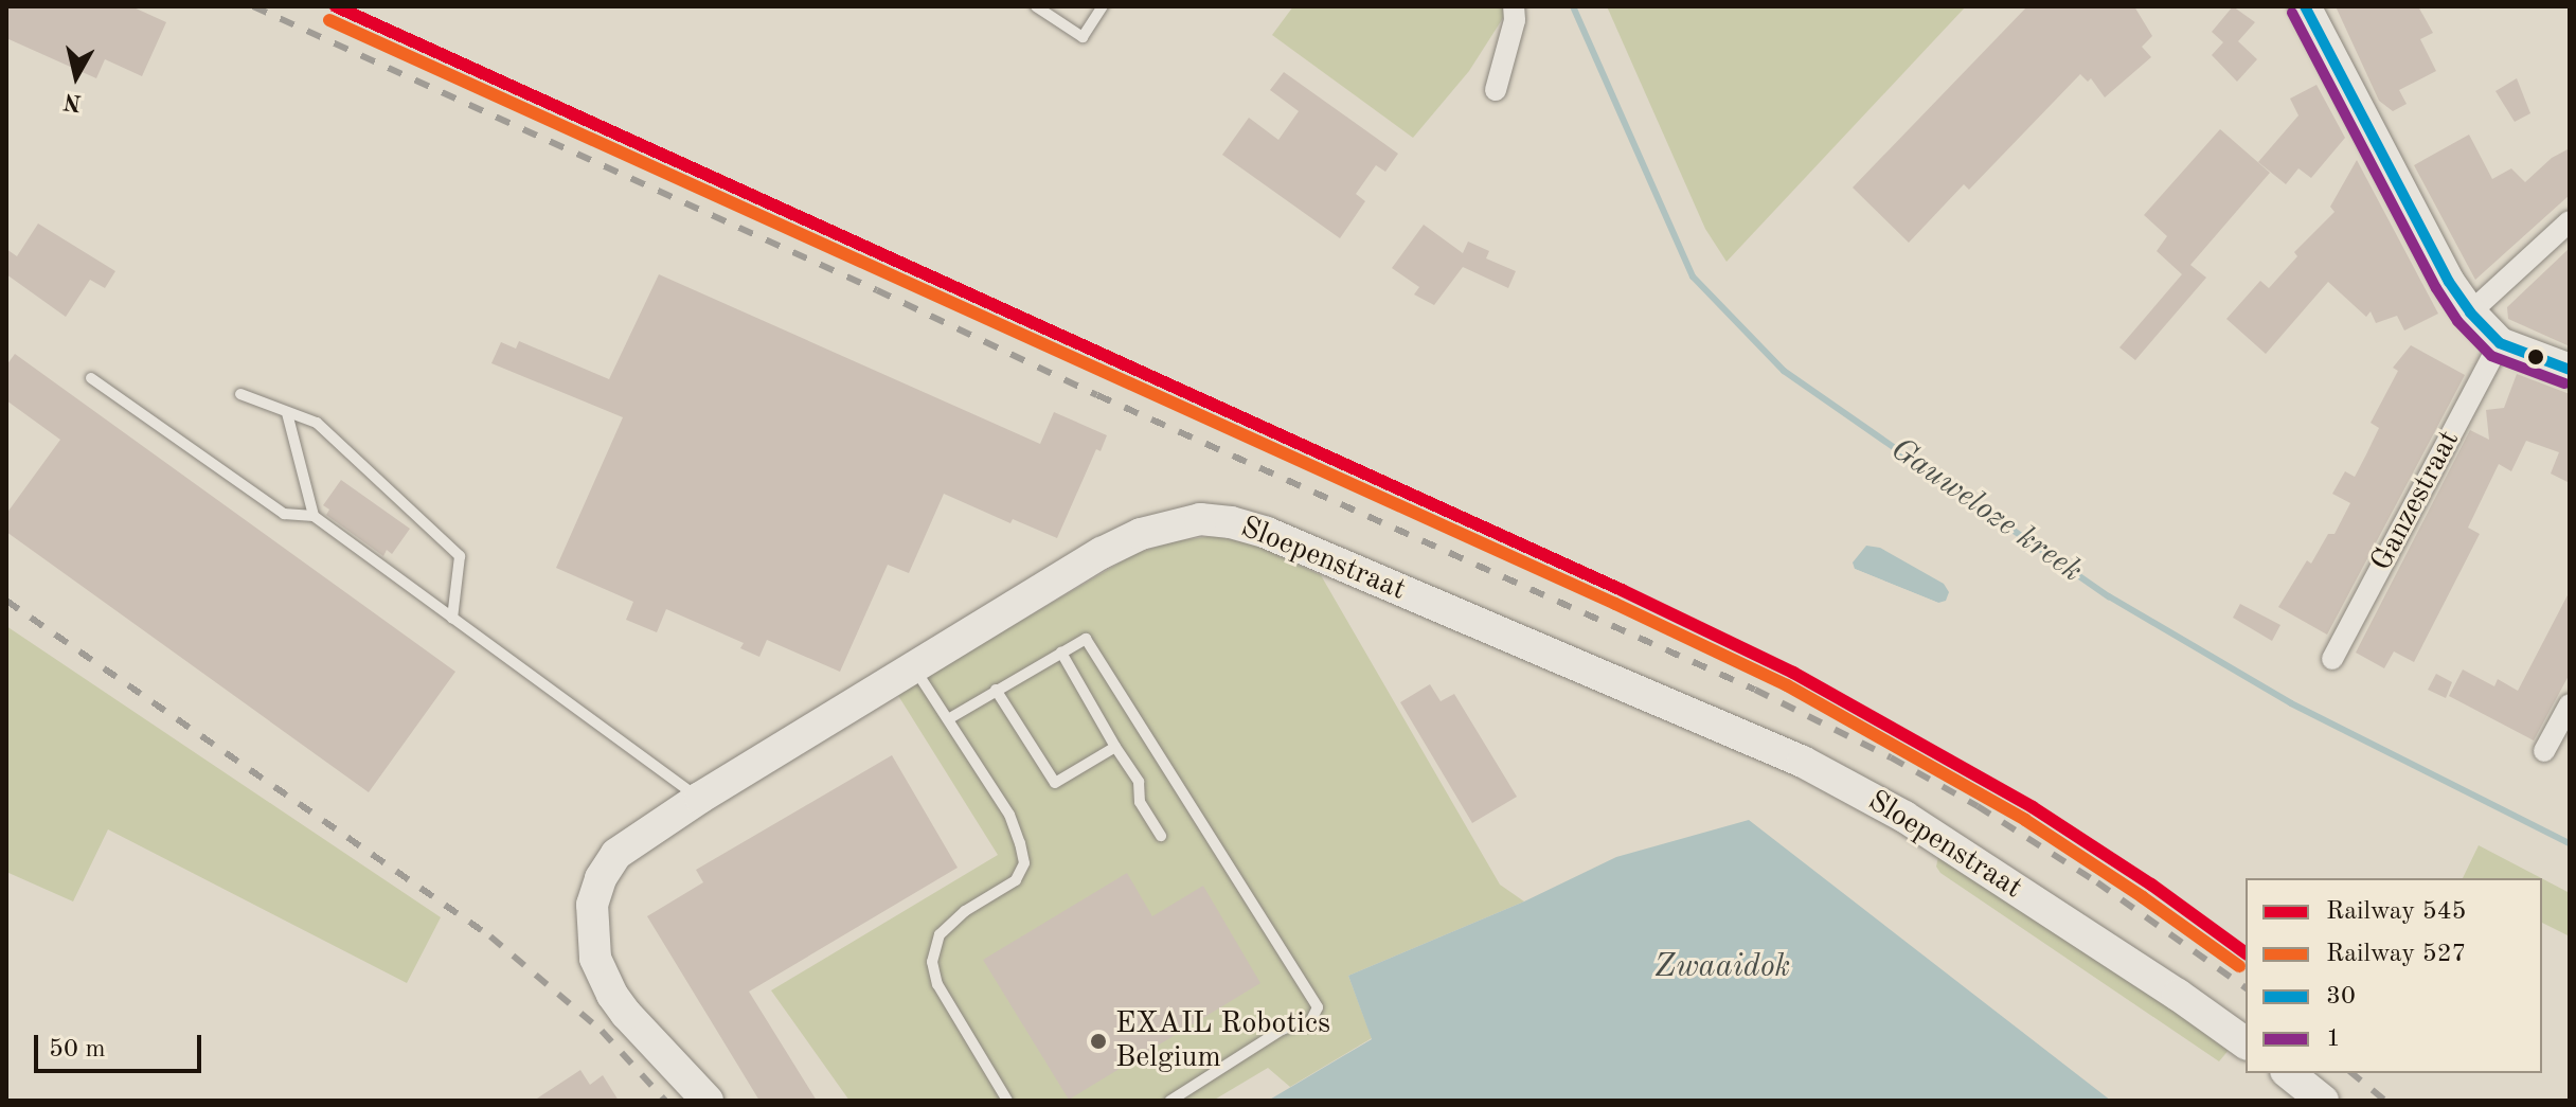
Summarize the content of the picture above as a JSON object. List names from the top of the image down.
{
  "streets": {
    "street": ["Ganzestraat", "Sloepenstraat"]
  },
  "water": ["Gauweloze kreek", "Zwaaidok"],
  "places": ["EXAIL Robotics Belgium"],
  "lines": [
    "rail line 545",
    "transit line 30",
    "transit line 1",
    "rail line 527"
  ],
  "legend": [
    "Railway 545",
    "Railway 527",
    "30",
    "1"
  ],
  "scale_bar": "50 m",
  "north": "bottom"
}
